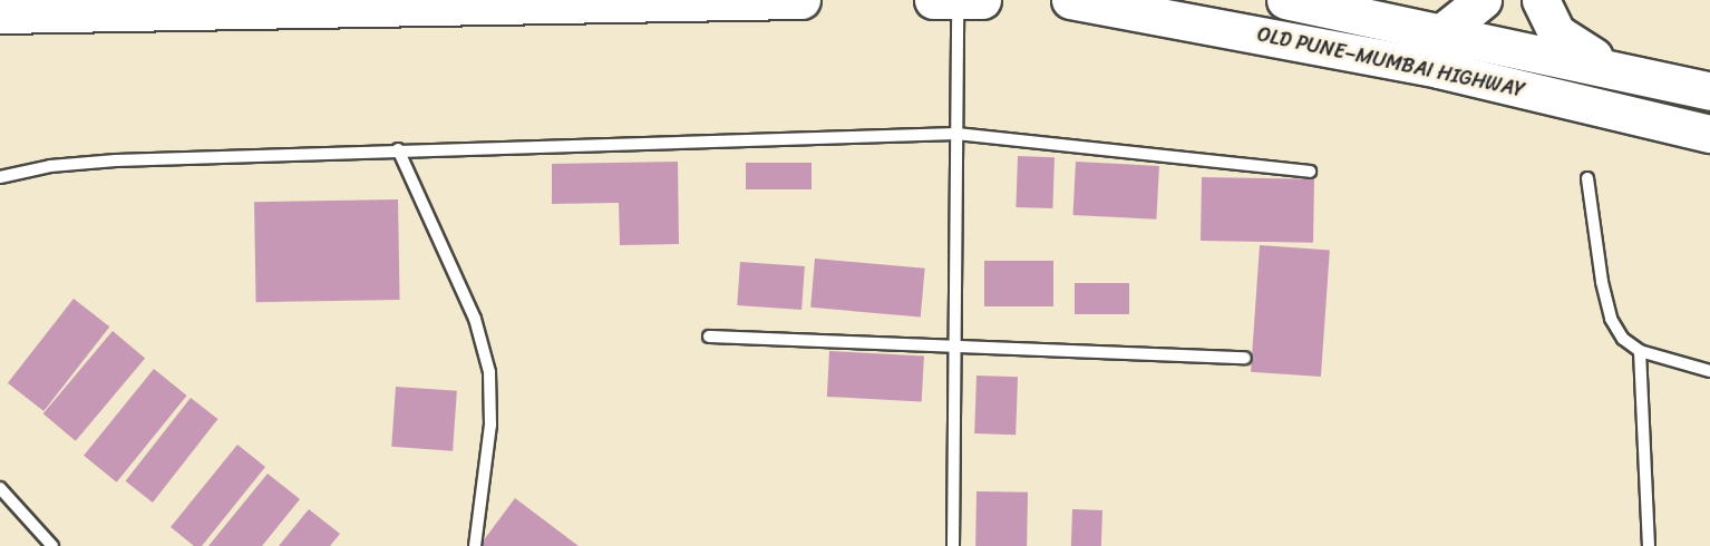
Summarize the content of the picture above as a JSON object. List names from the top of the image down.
{
  "streets": {
    "main road": ["OLD PUNE–MUMBAI HIGHWAY"]
  }
}
